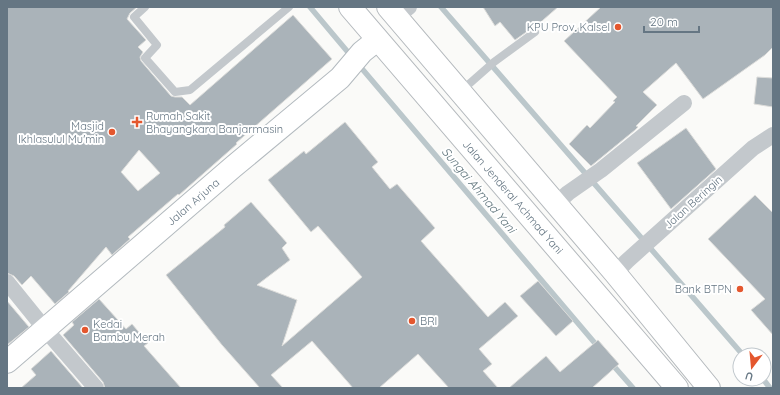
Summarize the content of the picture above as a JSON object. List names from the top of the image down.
{
  "streets": {
    "main road": ["Jalan Jenderal Achmad Yani", "Jalan Arjuna"],
    "street": ["Jalan Beringin"]
  },
  "crossings": [
    ["Jalan Jenderal Achmad Yani", "Jalan Arjuna"]
  ],
  "water": ["Sungai Ahmad Yani"],
  "places": {
    "other": [
      "KPU Prov. Kalsel",
      "Masjid Ikhlasulul Mu'min",
      "Bank BTPN",
      "BRI",
      "Kedai Bambu Merah"
    ],
    "health": ["Rumah Sakit Bhayangkara Banjarmasin"]
  },
  "scale_bar": "20 m",
  "north": "bottom"
}
